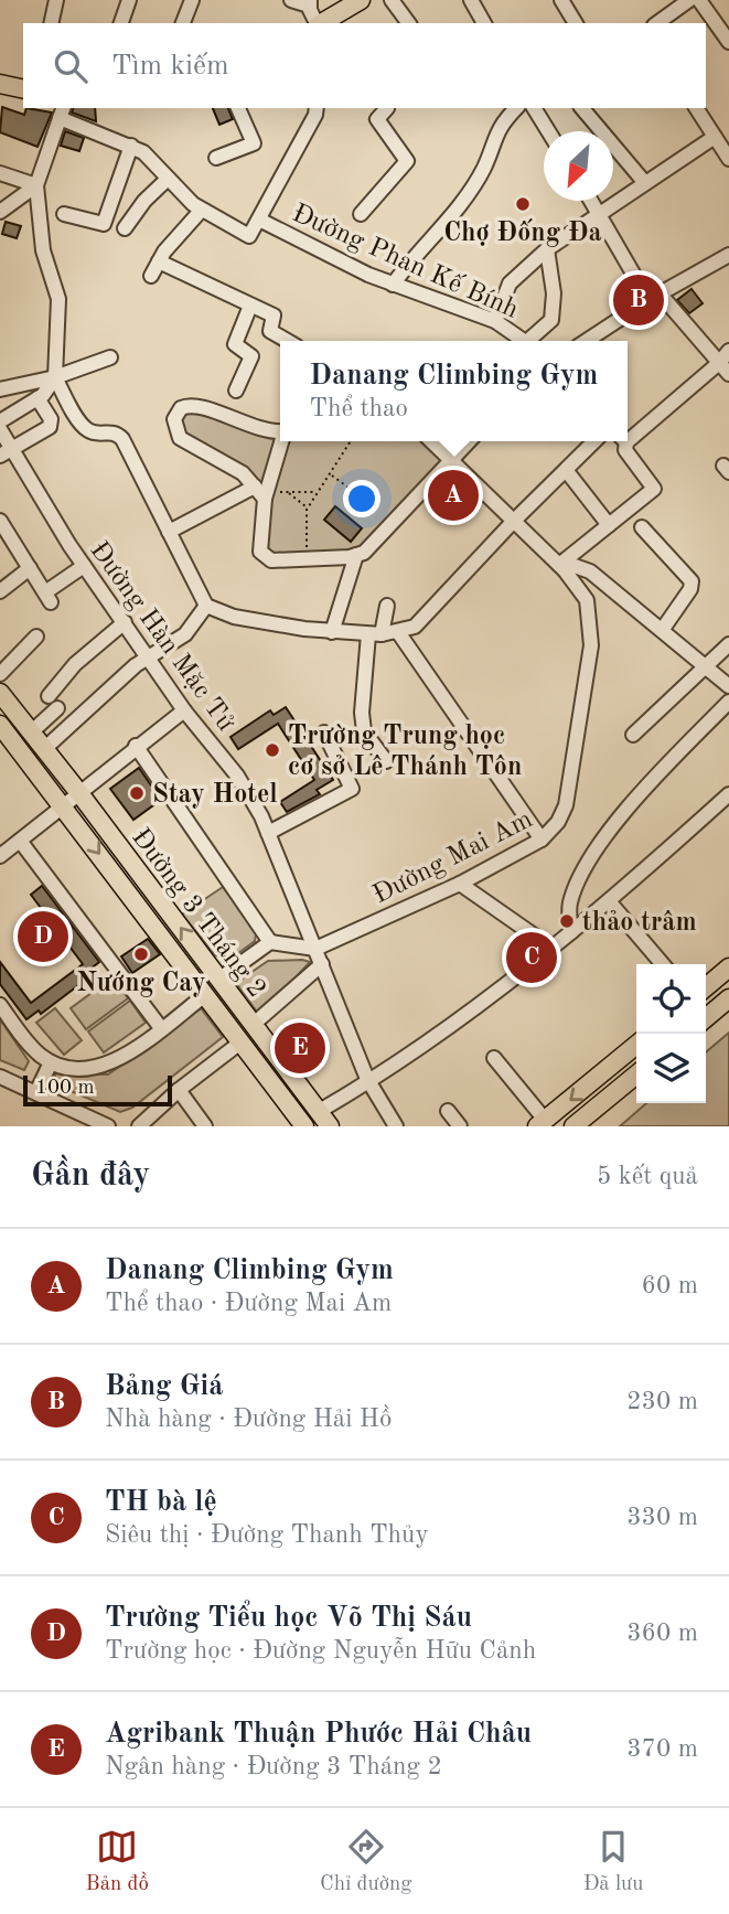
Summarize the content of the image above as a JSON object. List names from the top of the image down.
{
  "streets": {
    "main road": ["Đường 3 Tháng 2"],
    "street": ["Đường Phan Kế Bính", "Đường Hàn Mặc Tử", "Đường Mai Am"]
  },
  "crossings": [
    ["Đường Hàn Mặc Tử", "Đường Mai Am"]
  ],
  "places": [
    "Chợ Đống Đa",
    "Trường Trung học cơ sở Lê Thánh Tôn",
    "Stay Hotel",
    "thảo trâm",
    "Nướng Cay"
  ],
  "scale_bar": "100 m",
  "north": "bottom left",
  "page": {
    "search": "Tìm kiếm",
    "pins": [
      "B",
      "A",
      "D",
      "C",
      "E"
    ],
    "popup": ["Danang Climbing Gym", "Thể thao"],
    "scale": "100 m",
    "heading": ["Gần đây", "5 kết quả"],
    "list": [
      {
        "mark": "A",
        "name": "Danang Climbing Gym",
        "note": "Thể thao · Đường Mai Am",
        "value": "60 m"
      },
      {
        "mark": "B",
        "name": "Bảng Giá",
        "note": "Nhà hàng · Đường Hải Hồ",
        "value": "230 m"
      },
      {
        "mark": "C",
        "name": "TH bà lệ",
        "note": "Siêu thị · Đường Thanh Thủy",
        "value": "330 m"
      },
      {
        "mark": "D",
        "name": "Trường Tiểu học Võ Thị Sáu",
        "note": "Trường học · Đường Nguyễn Hữu Cảnh",
        "value": "360 m"
      },
      {
        "mark": "E",
        "name": "Agribank Thuận Phước Hải Châu",
        "note": "Ngân hàng · Đường 3 Tháng 2",
        "value": "370 m"
      }
    ],
    "nav": ["Bản đồ", "Chỉ đường", "Đã lưu"]
  }
}
